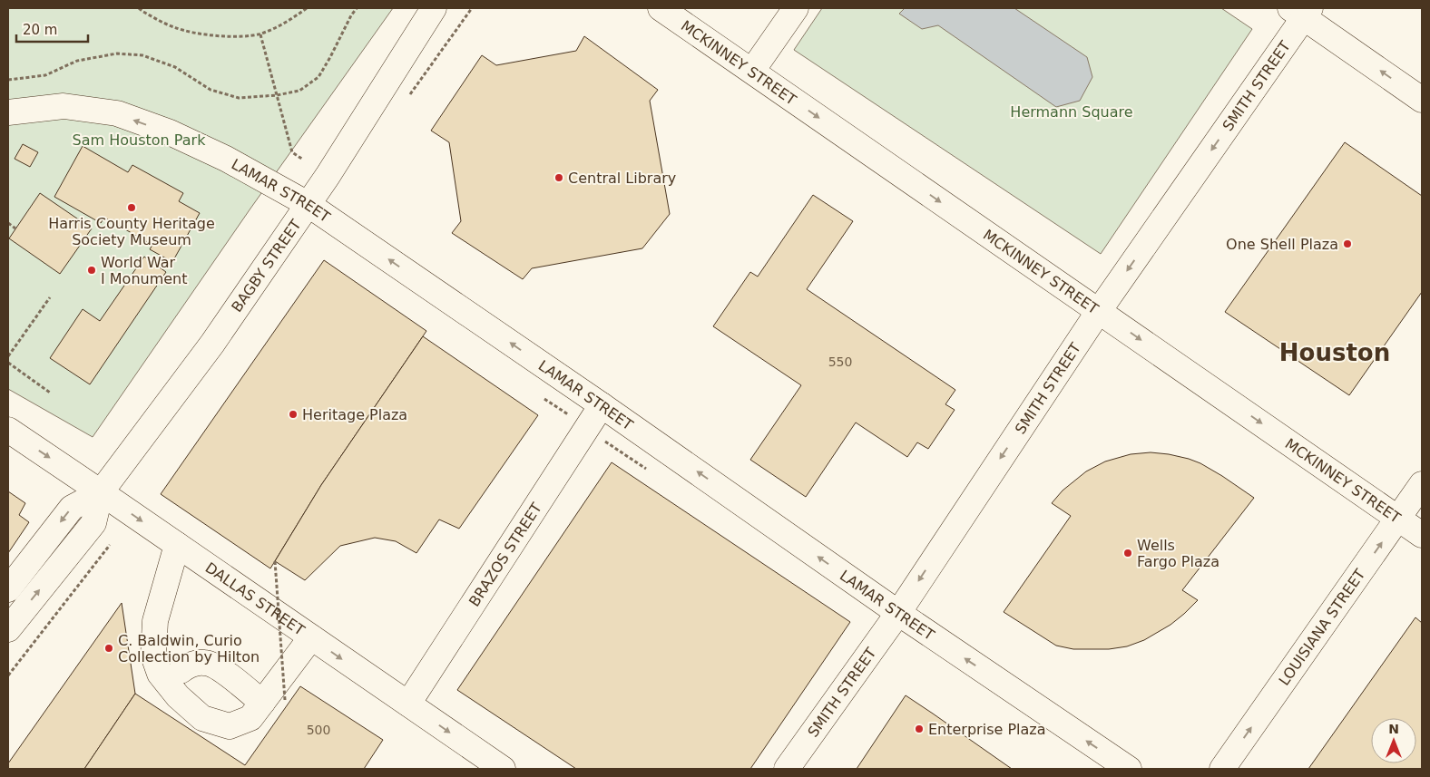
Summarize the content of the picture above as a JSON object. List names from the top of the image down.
{
  "streets": {
    "street": [
      "MCKINNEY STREET",
      "SMITH STREET",
      "LAMAR STREET",
      "BAGBY STREET",
      "BRAZOS STREET",
      "DALLAS STREET",
      "LOUISIANA STREET"
    ]
  },
  "crossings": [
    ["MCKINNEY STREET", "SMITH STREET"],
    ["MCKINNEY STREET", "LOUISIANA STREET"],
    ["SMITH STREET", "LAMAR STREET"],
    ["LAMAR STREET", "BAGBY STREET"],
    ["LAMAR STREET", "BRAZOS STREET"],
    ["BAGBY STREET", "DALLAS STREET"],
    ["BRAZOS STREET", "DALLAS STREET"]
  ],
  "one_way": [
    "MCKINNEY STREET",
    "SMITH STREET",
    "LAMAR STREET",
    "DALLAS STREET",
    "LOUISIANA STREET"
  ],
  "districts": ["Houston"],
  "parks": ["Hermann Square", "Sam Houston Park"],
  "places": [
    "Central Library",
    "Harris County Heritage Society Museum",
    "One Shell Plaza",
    "World War I Monument",
    "Heritage Plaza",
    "Wells Fargo Plaza",
    "C. Baldwin, Curio Collection by Hilton",
    "Enterprise Plaza"
  ],
  "house_numbers": ["550", "500"],
  "scale_bar": "20 m",
  "north": "top"
}
